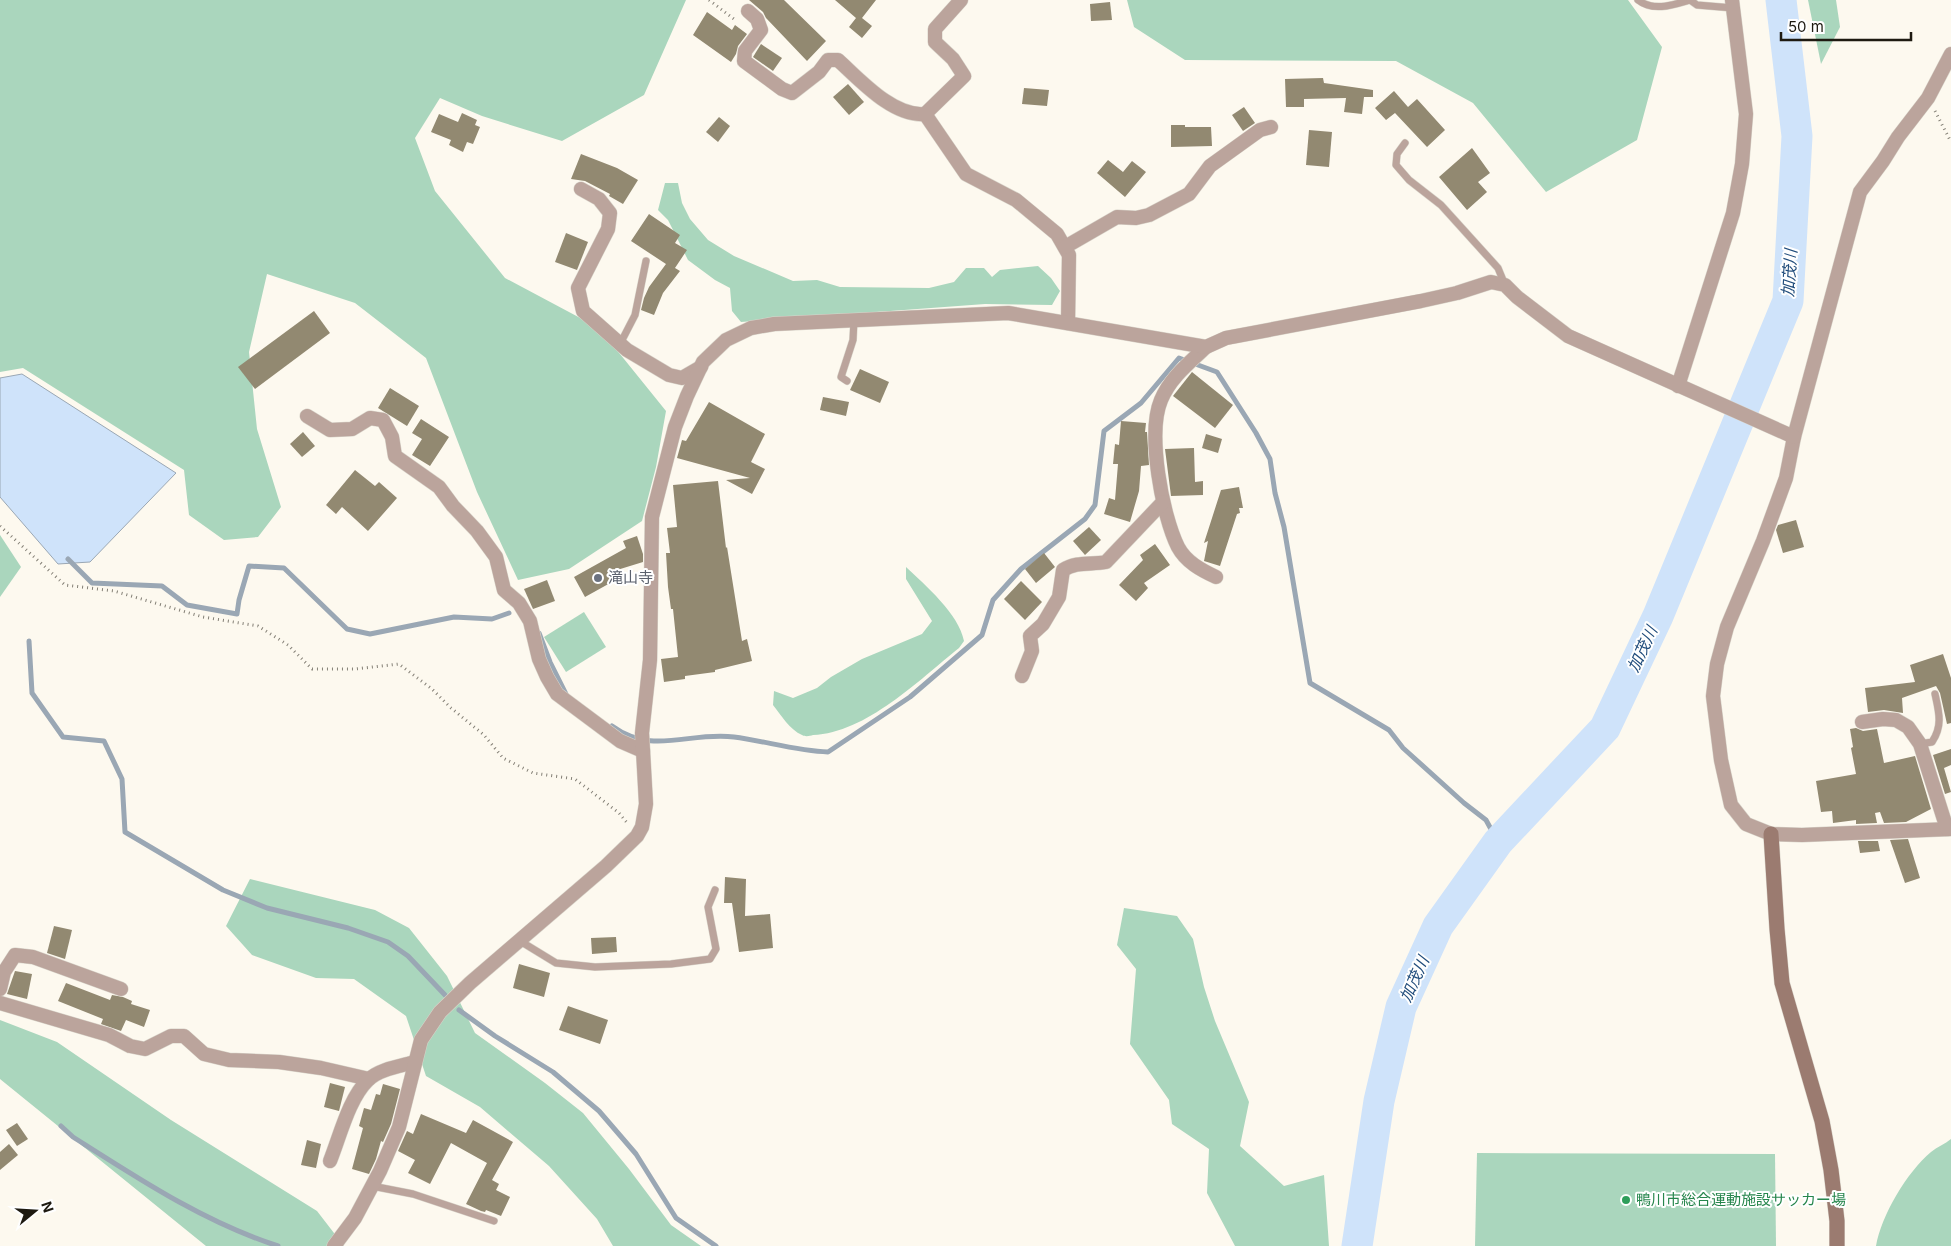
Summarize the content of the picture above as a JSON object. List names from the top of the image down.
{
  "water": ["加茂川"],
  "places": ["滝山寺", "鴨川市総合運動施設サッカー場"],
  "scale_bar": "50 m",
  "north": "right"
}
